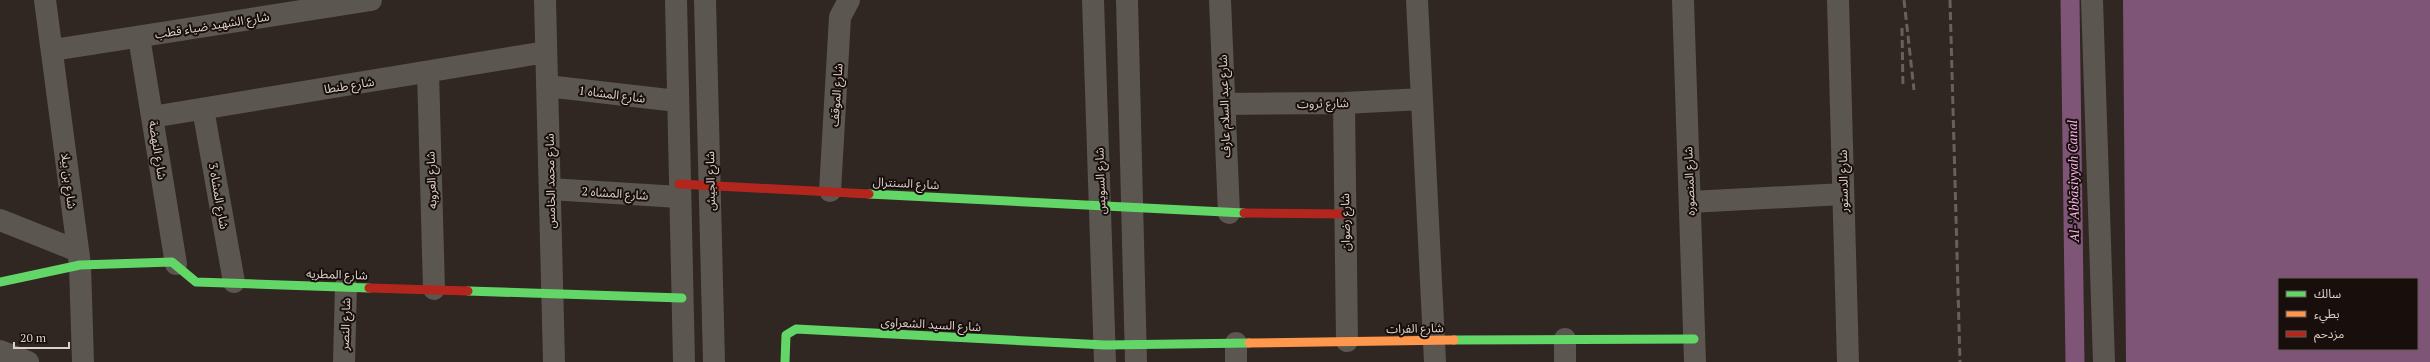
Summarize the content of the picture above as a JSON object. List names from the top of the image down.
{
  "streets": {
    "street": [
      "شارع الشهيد ضياء قطب",
      "شارع طنطا",
      "شارع المشاه 1",
      "شارع الموقف",
      "شارع ثروت",
      "شارع عبد السلام عارف",
      "شارع النهضة",
      "شارع العروبه",
      "شارع بن بيلا",
      "شارع محمد الخامس",
      "شارع الجيش",
      "شارع السويس",
      "شارع المنصوره",
      "شارع الدستور",
      "شارع السنترال",
      "شارع المشاه 2",
      "شارع المشاه 3",
      "شارع رضوان",
      "شارع المطريه",
      "شارع النصر",
      "شارع السيد الشعراوى",
      "شارع الفرات"
    ]
  },
  "crossings": [
    ["شارع الشهيد ضياء قطب", "شارع النهضة"],
    ["شارع الشهيد ضياء قطب", "شارع بن بيلا"],
    ["شارع طنطا", "شارع النهضة"],
    ["شارع طنطا", "شارع العروبه"],
    ["شارع طنطا", "شارع محمد الخامس"],
    ["شارع طنطا", "شارع المشاه 3"],
    ["شارع المشاه 1", "شارع محمد الخامس"],
    ["شارع الموقف", "شارع السنترال"],
    ["شارع ثروت", "شارع عبد السلام عارف"],
    ["شارع ثروت", "شارع رضوان"],
    ["شارع عبد السلام عارف", "شارع السنترال"],
    ["شارع النهضة", "شارع المطريه"],
    ["شارع العروبه", "شارع المطريه"],
    ["شارع محمد الخامس", "شارع المشاه 2"],
    ["شارع محمد الخامس", "شارع المطريه"],
    ["شارع الجيش", "شارع السنترال"],
    ["شارع السويس", "شارع السنترال"],
    ["شارع السويس", "شارع السيد الشعراوى"],
    ["شارع السويس", "شارع الفرات"],
    ["شارع المنصوره", "شارع الفرات"],
    ["شارع السنترال", "شارع المشاه 2"],
    ["شارع السنترال", "شارع رضوان"],
    ["شارع المشاه 3", "شارع المطريه"],
    ["شارع رضوان", "شارع الفرات"],
    ["شارع المطريه", "شارع النصر"],
    ["شارع السيد الشعراوى", "شارع الفرات"]
  ],
  "water": ["Al-ʿAbbāsiyyah Canal"],
  "legend": ["سالك", "بطيء", "مزدحم"],
  "scale_bar": "20 m"
}
